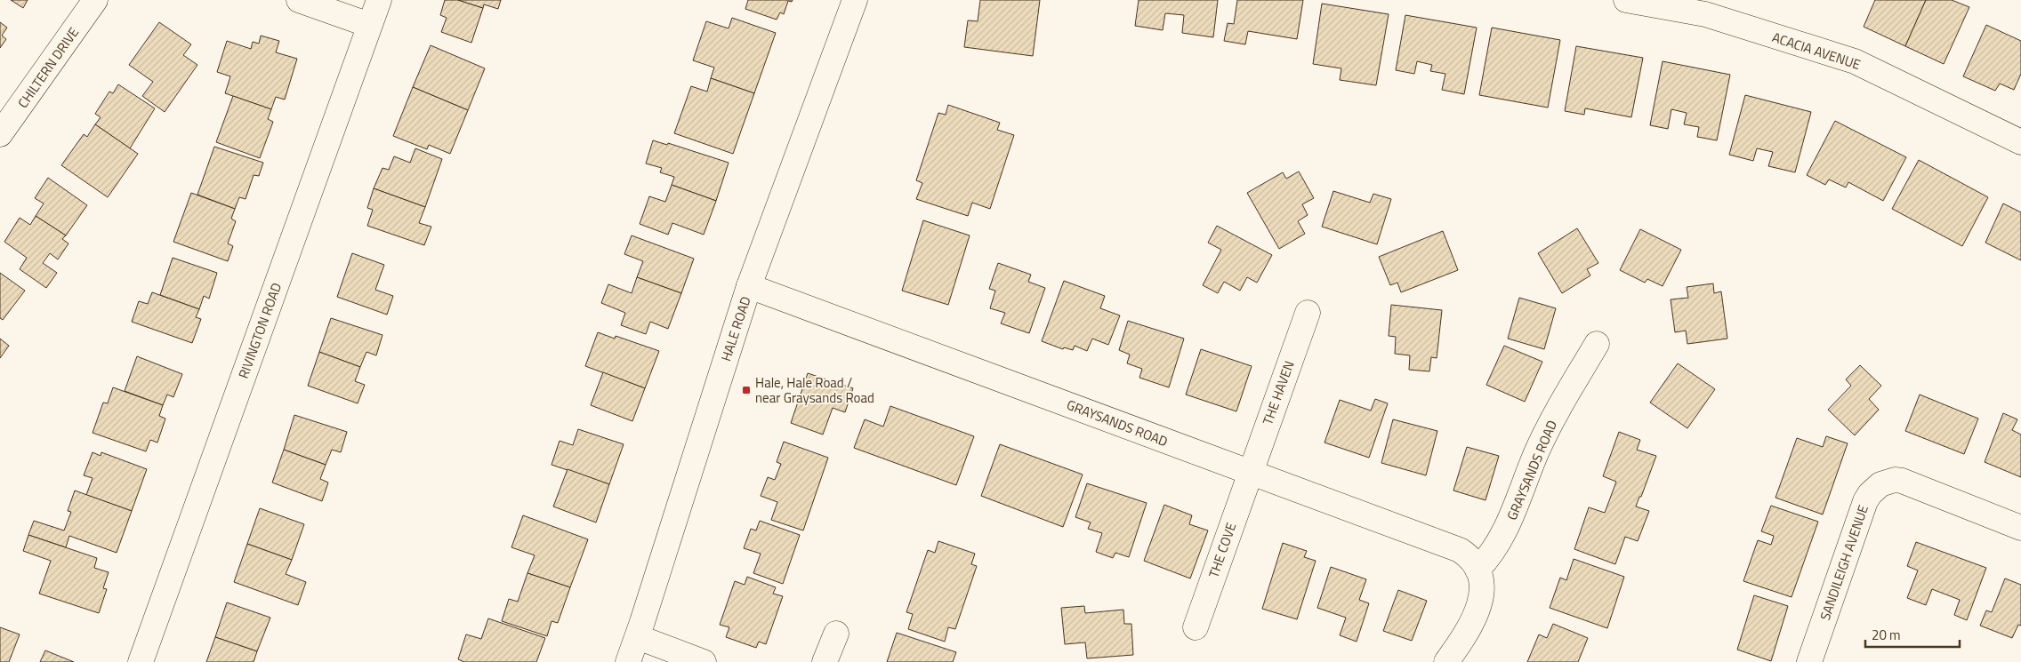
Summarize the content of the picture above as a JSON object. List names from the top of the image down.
{
  "streets": {
    "street": [
      "ACACIA AVENUE",
      "CHILTERN DRIVE",
      "HALE ROAD",
      "RIVINGTON ROAD",
      "THE HAVEN",
      "GRAYSANDS ROAD",
      "THE COVE",
      "SANDILEIGH AVENUE"
    ]
  },
  "crossings": [
    ["HALE ROAD", "GRAYSANDS ROAD"],
    ["THE HAVEN", "GRAYSANDS ROAD"],
    ["THE HAVEN", "THE COVE"],
    ["GRAYSANDS ROAD", "THE COVE"]
  ],
  "places": {
    "transit": ["Hale, Hale Road / near Graysands Road"]
  },
  "scale_bar": "20 m"
}
